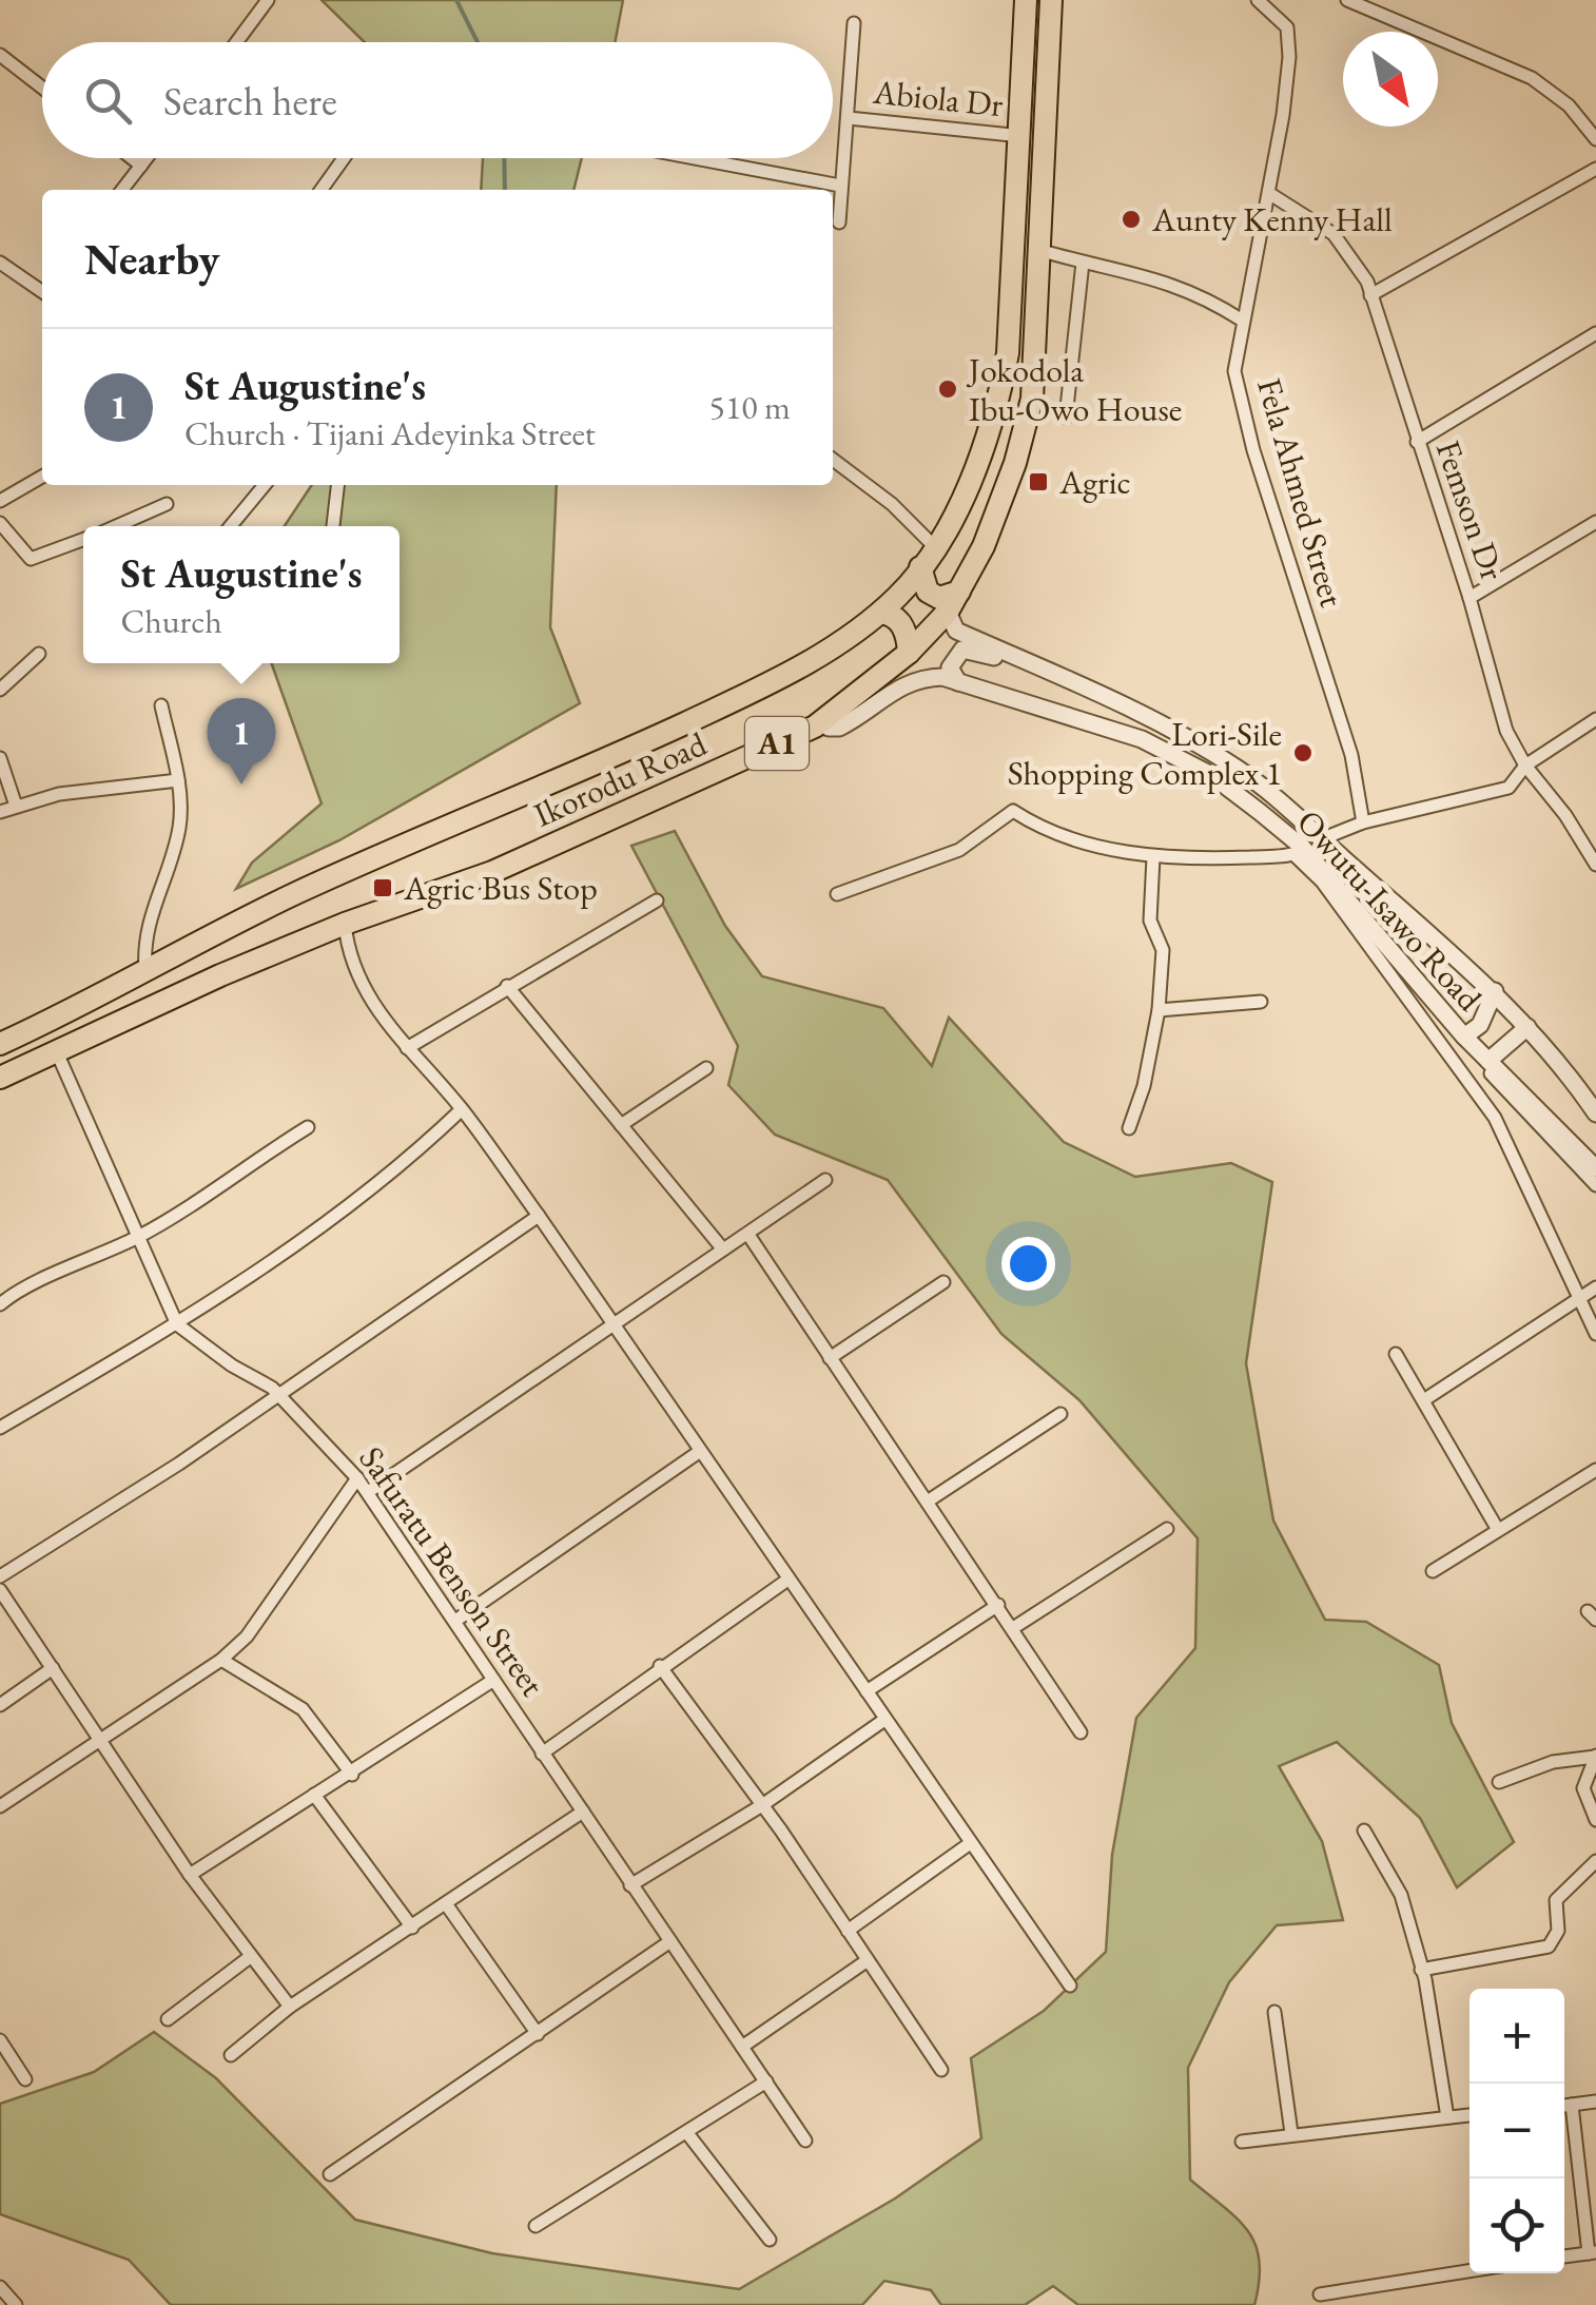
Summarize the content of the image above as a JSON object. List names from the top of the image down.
{
  "streets": {
    "highway": ["A1", "Ikorodu Road"],
    "street": [
      "Abiola Dr",
      "Fela Ahmed Street",
      "Femson Dr",
      "Owutu-Isawo Road",
      "Safuratu Benson Street"
    ]
  },
  "crossings": [
    ["Abiola Dr", "Ikorodu Road"],
    ["Fela Ahmed Street", "Femson Dr"],
    ["Ikorodu Road", "Owutu-Isawo Road"]
  ],
  "places": {
    "other": ["Aunty Kenny Hall", "Jokodola Ibu-Owo House", "Lori-Sile Shopping Complex 1"],
    "transit": ["Agric", "Agric Bus Stop"]
  },
  "north": "bottom right",
  "page": {
    "search": "Search here",
    "heading": "Nearby",
    "list": [
      {
        "mark": "1",
        "name": "St Augustine's",
        "note": "Church · Tijani Adeyinka Street",
        "value": "510 m"
      }
    ],
    "popup": ["St Augustine's", "Church"],
    "pins": "1",
    "map_buttons": ["+", "−"]
  }
}
